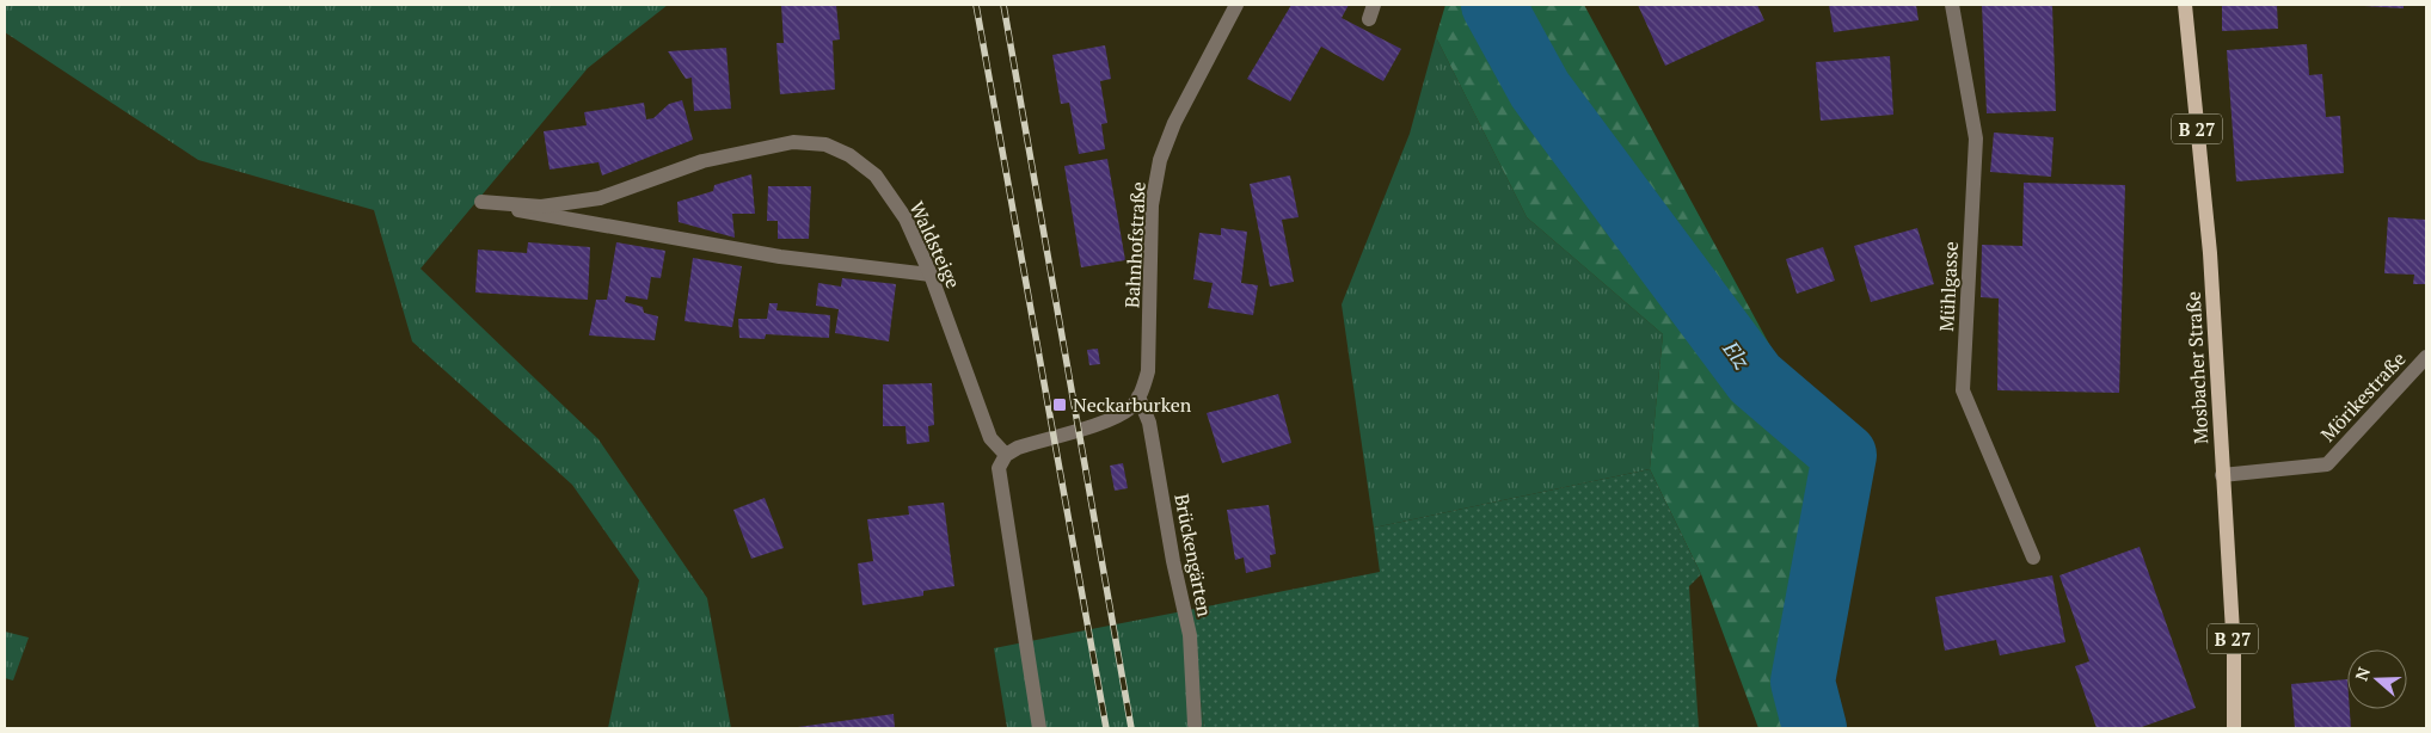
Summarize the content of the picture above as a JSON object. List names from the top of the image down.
{
  "streets": {
    "main road": ["B 27", "Mosbacher Straße"],
    "street": [
      "Waldsteige",
      "Bahnhofstraße",
      "Mühlgasse",
      "Mörikestraße",
      "Brückengärten"
    ]
  },
  "crossings": [
    ["Bahnhofstraße", "Brückengärten"],
    ["Mosbacher Straße", "Mörikestraße"]
  ],
  "water": ["Elz"],
  "places": {
    "transit": ["Neckarburken"]
  },
  "north": "left"
}
